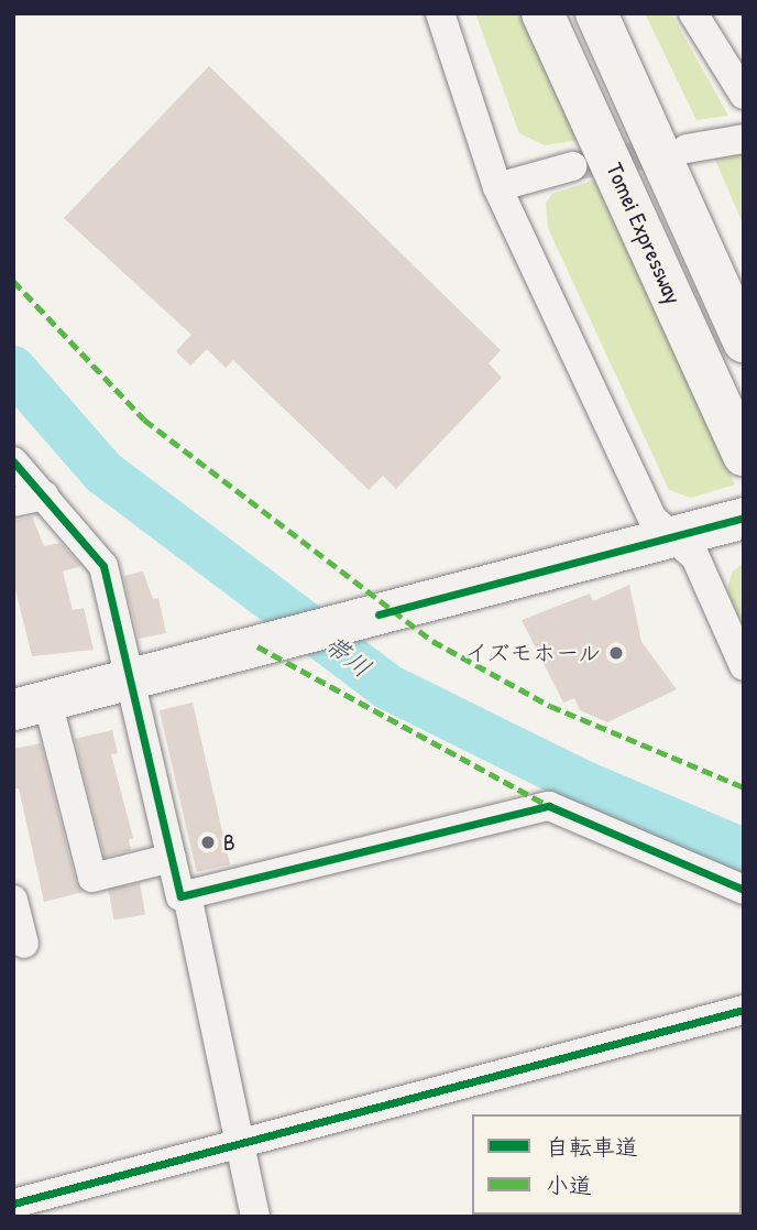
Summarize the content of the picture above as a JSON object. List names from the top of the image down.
{
  "streets": {
    "highway": ["Tomei Expressway"]
  },
  "water": ["帯川"],
  "places": ["イズモホール", "B"],
  "legend": ["自転車道", "小道"]
}
